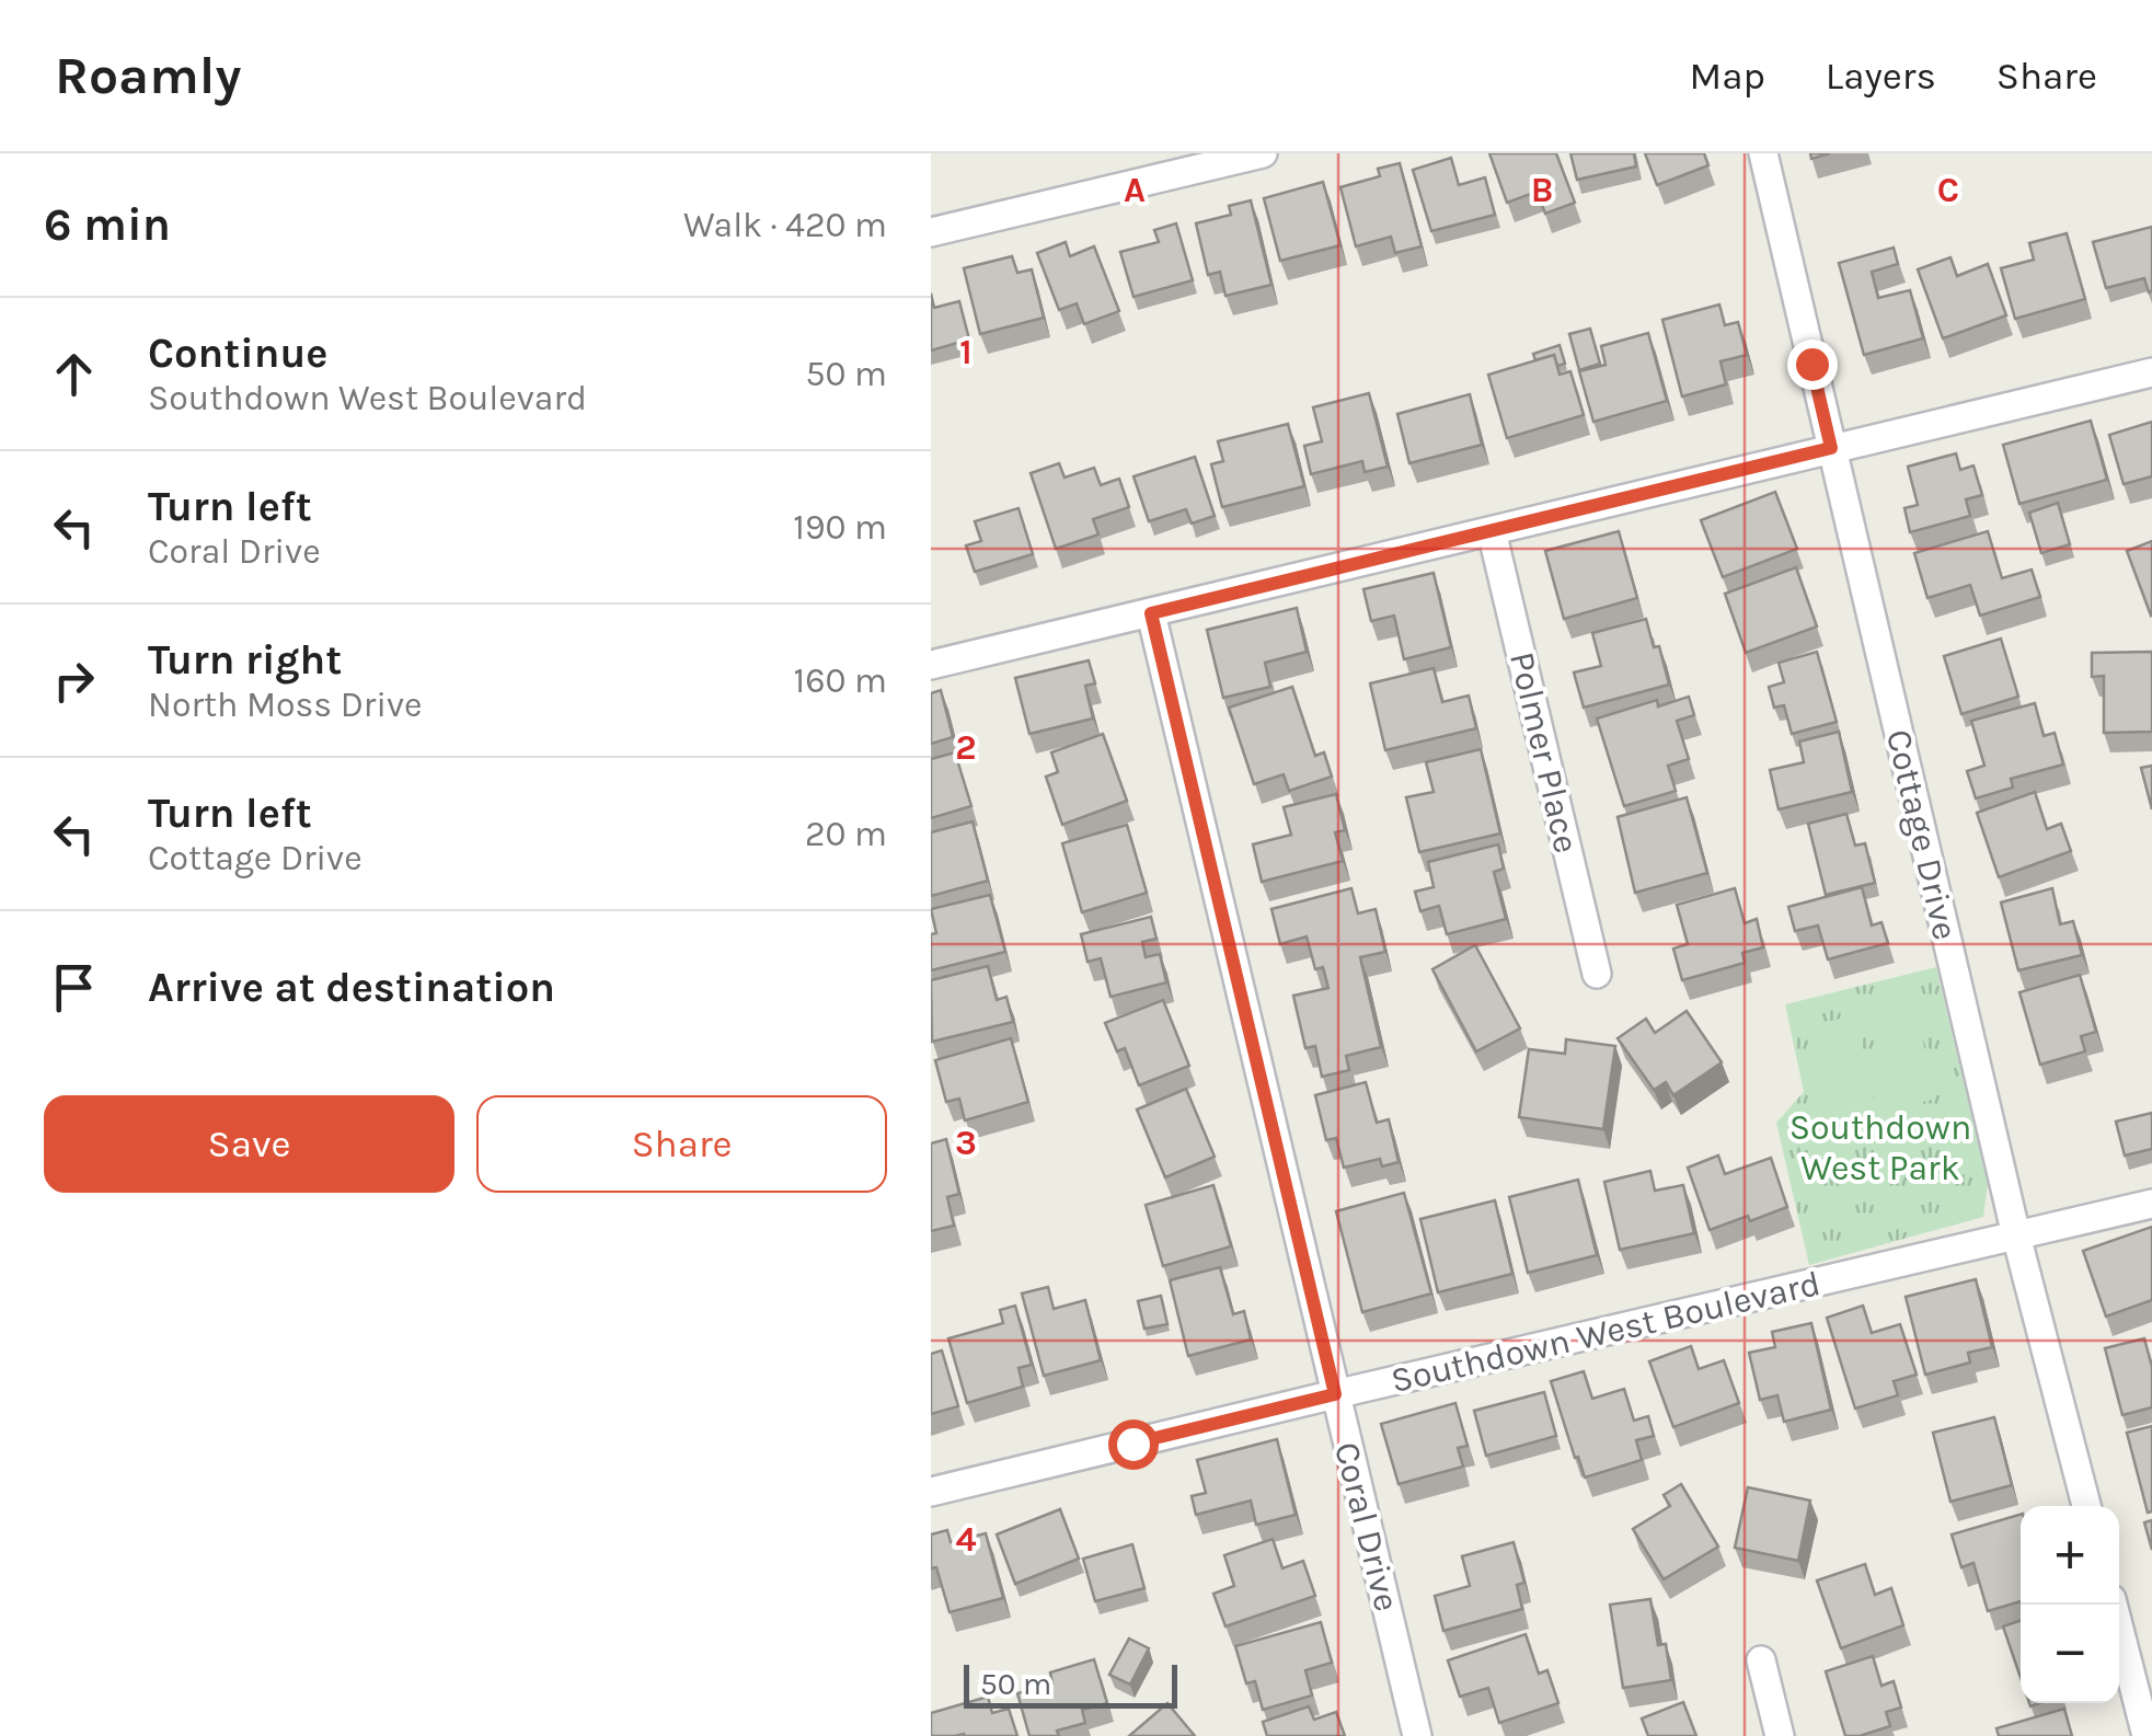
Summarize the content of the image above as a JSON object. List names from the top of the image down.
{
  "streets": {
    "street": [
      "Polmer Place",
      "Cottage Drive",
      "Southdown West Boulevard",
      "Coral Drive"
    ]
  },
  "crossings": [
    ["Cottage Drive", "Southdown West Boulevard"],
    ["Southdown West Boulevard", "Coral Drive"]
  ],
  "parks": ["Southdown West Park"],
  "scale_bar": "50 m",
  "page": {
    "header": "Roamly",
    "nav": ["Map", "Layers", "Share"],
    "heading": ["6 min", "Walk · 420 m"],
    "list": [
      ["Continue", "Southdown West Boulevard", "50 m"],
      ["Turn left", "Coral Drive", "190 m"],
      ["Turn right", "North Moss Drive", "160 m"],
      ["Turn left", "Cottage Drive", "20 m"],
      "Arrive at destination"
    ],
    "buttons": ["Save", "Share"],
    "map_buttons": ["+", "−"],
    "scale": "50 m"
  },
  "grid": {
    "columns": ["A", "B", "C"],
    "rows": [
      "1",
      "2",
      "3",
      "4"
    ]
  }
}
